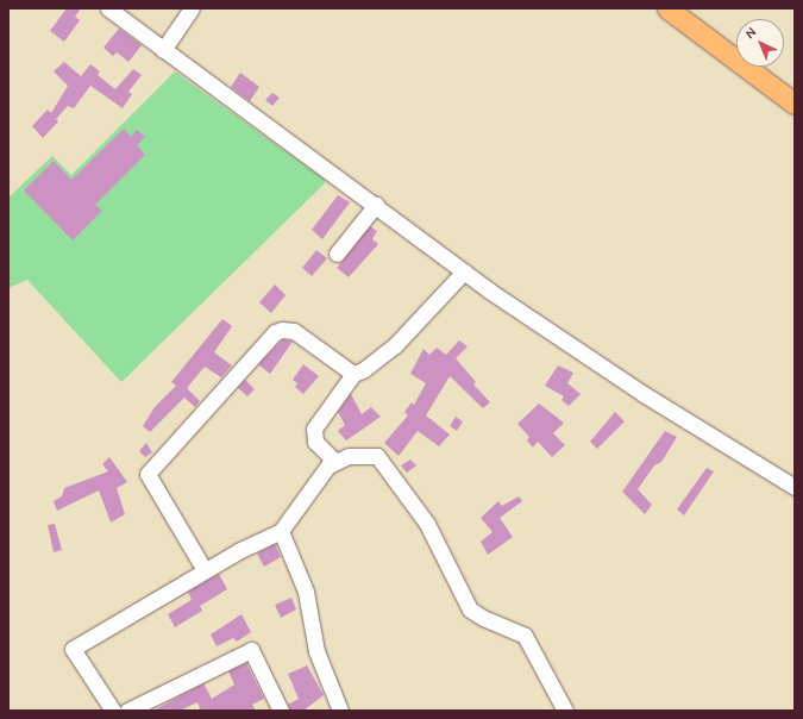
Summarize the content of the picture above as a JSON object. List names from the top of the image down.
{
  "north": "top left"
}
